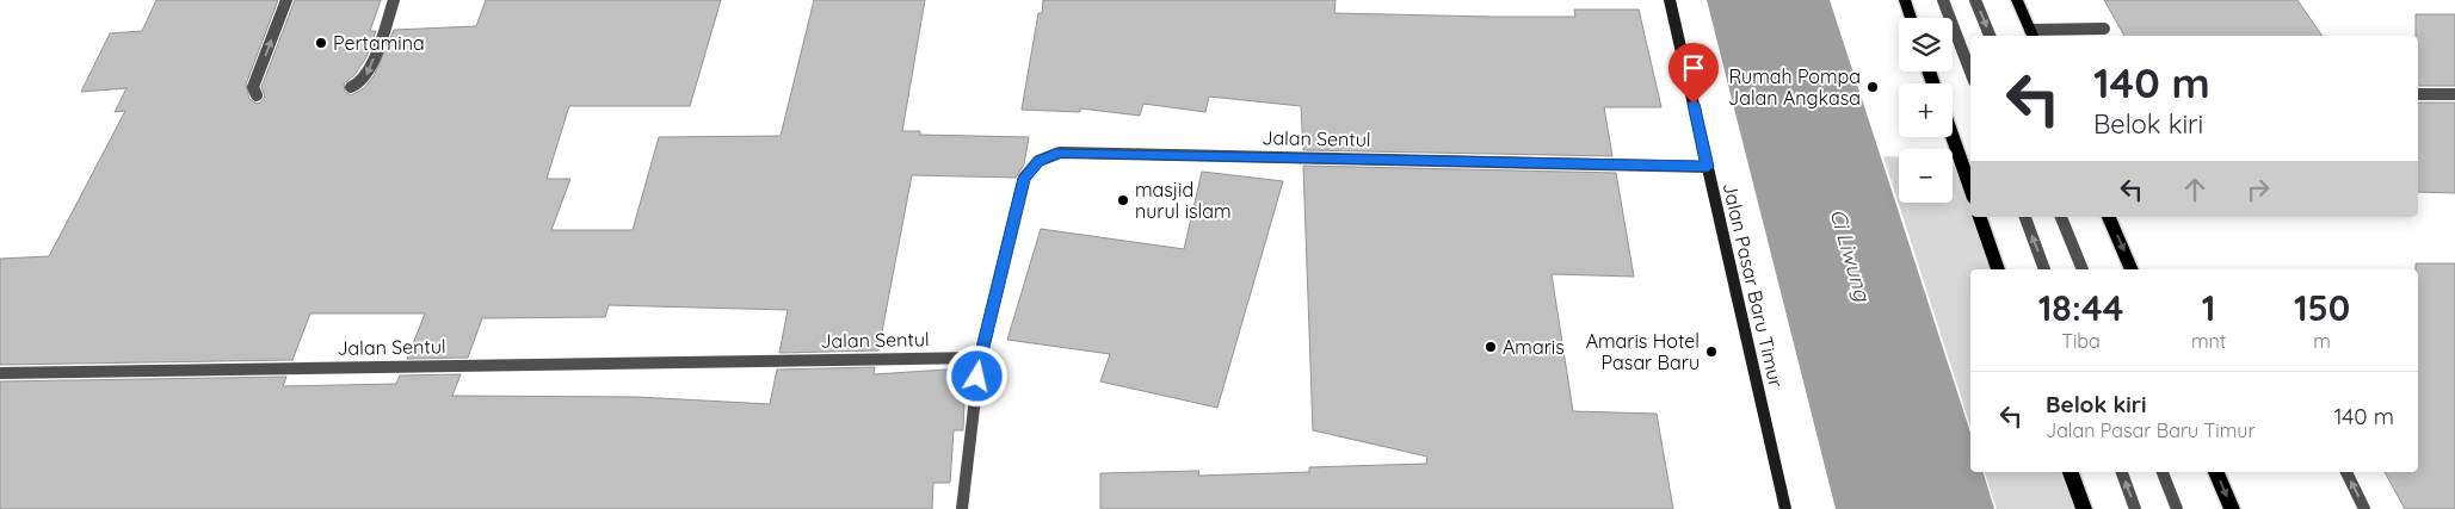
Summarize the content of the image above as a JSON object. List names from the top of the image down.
{
  "streets": {
    "street": ["Jalan Sentul", "Jalan Pasar Baru Timur"]
  },
  "crossings": [
    ["Jalan Sentul", "Jalan Pasar Baru Timur"]
  ],
  "water": ["Ci Liwung"],
  "places": [
    "Pertamina",
    "Rumah Pompa Jalan Angkasa",
    "masjid nurul islam",
    "Amaris",
    "Amaris Hotel Pasar Baru"
  ],
  "page": {
    "map_buttons": ["+", "−"],
    "turn": ["140 m", "Belok kiri"],
    "eta": [
      "18:44",
      "Tiba",
      "1",
      "mnt",
      "150",
      "m"
    ],
    "list": [
      {
        "name": "Belok kiri",
        "note": "Jalan Pasar Baru Timur",
        "value": "140 m"
      }
    ]
  }
}
